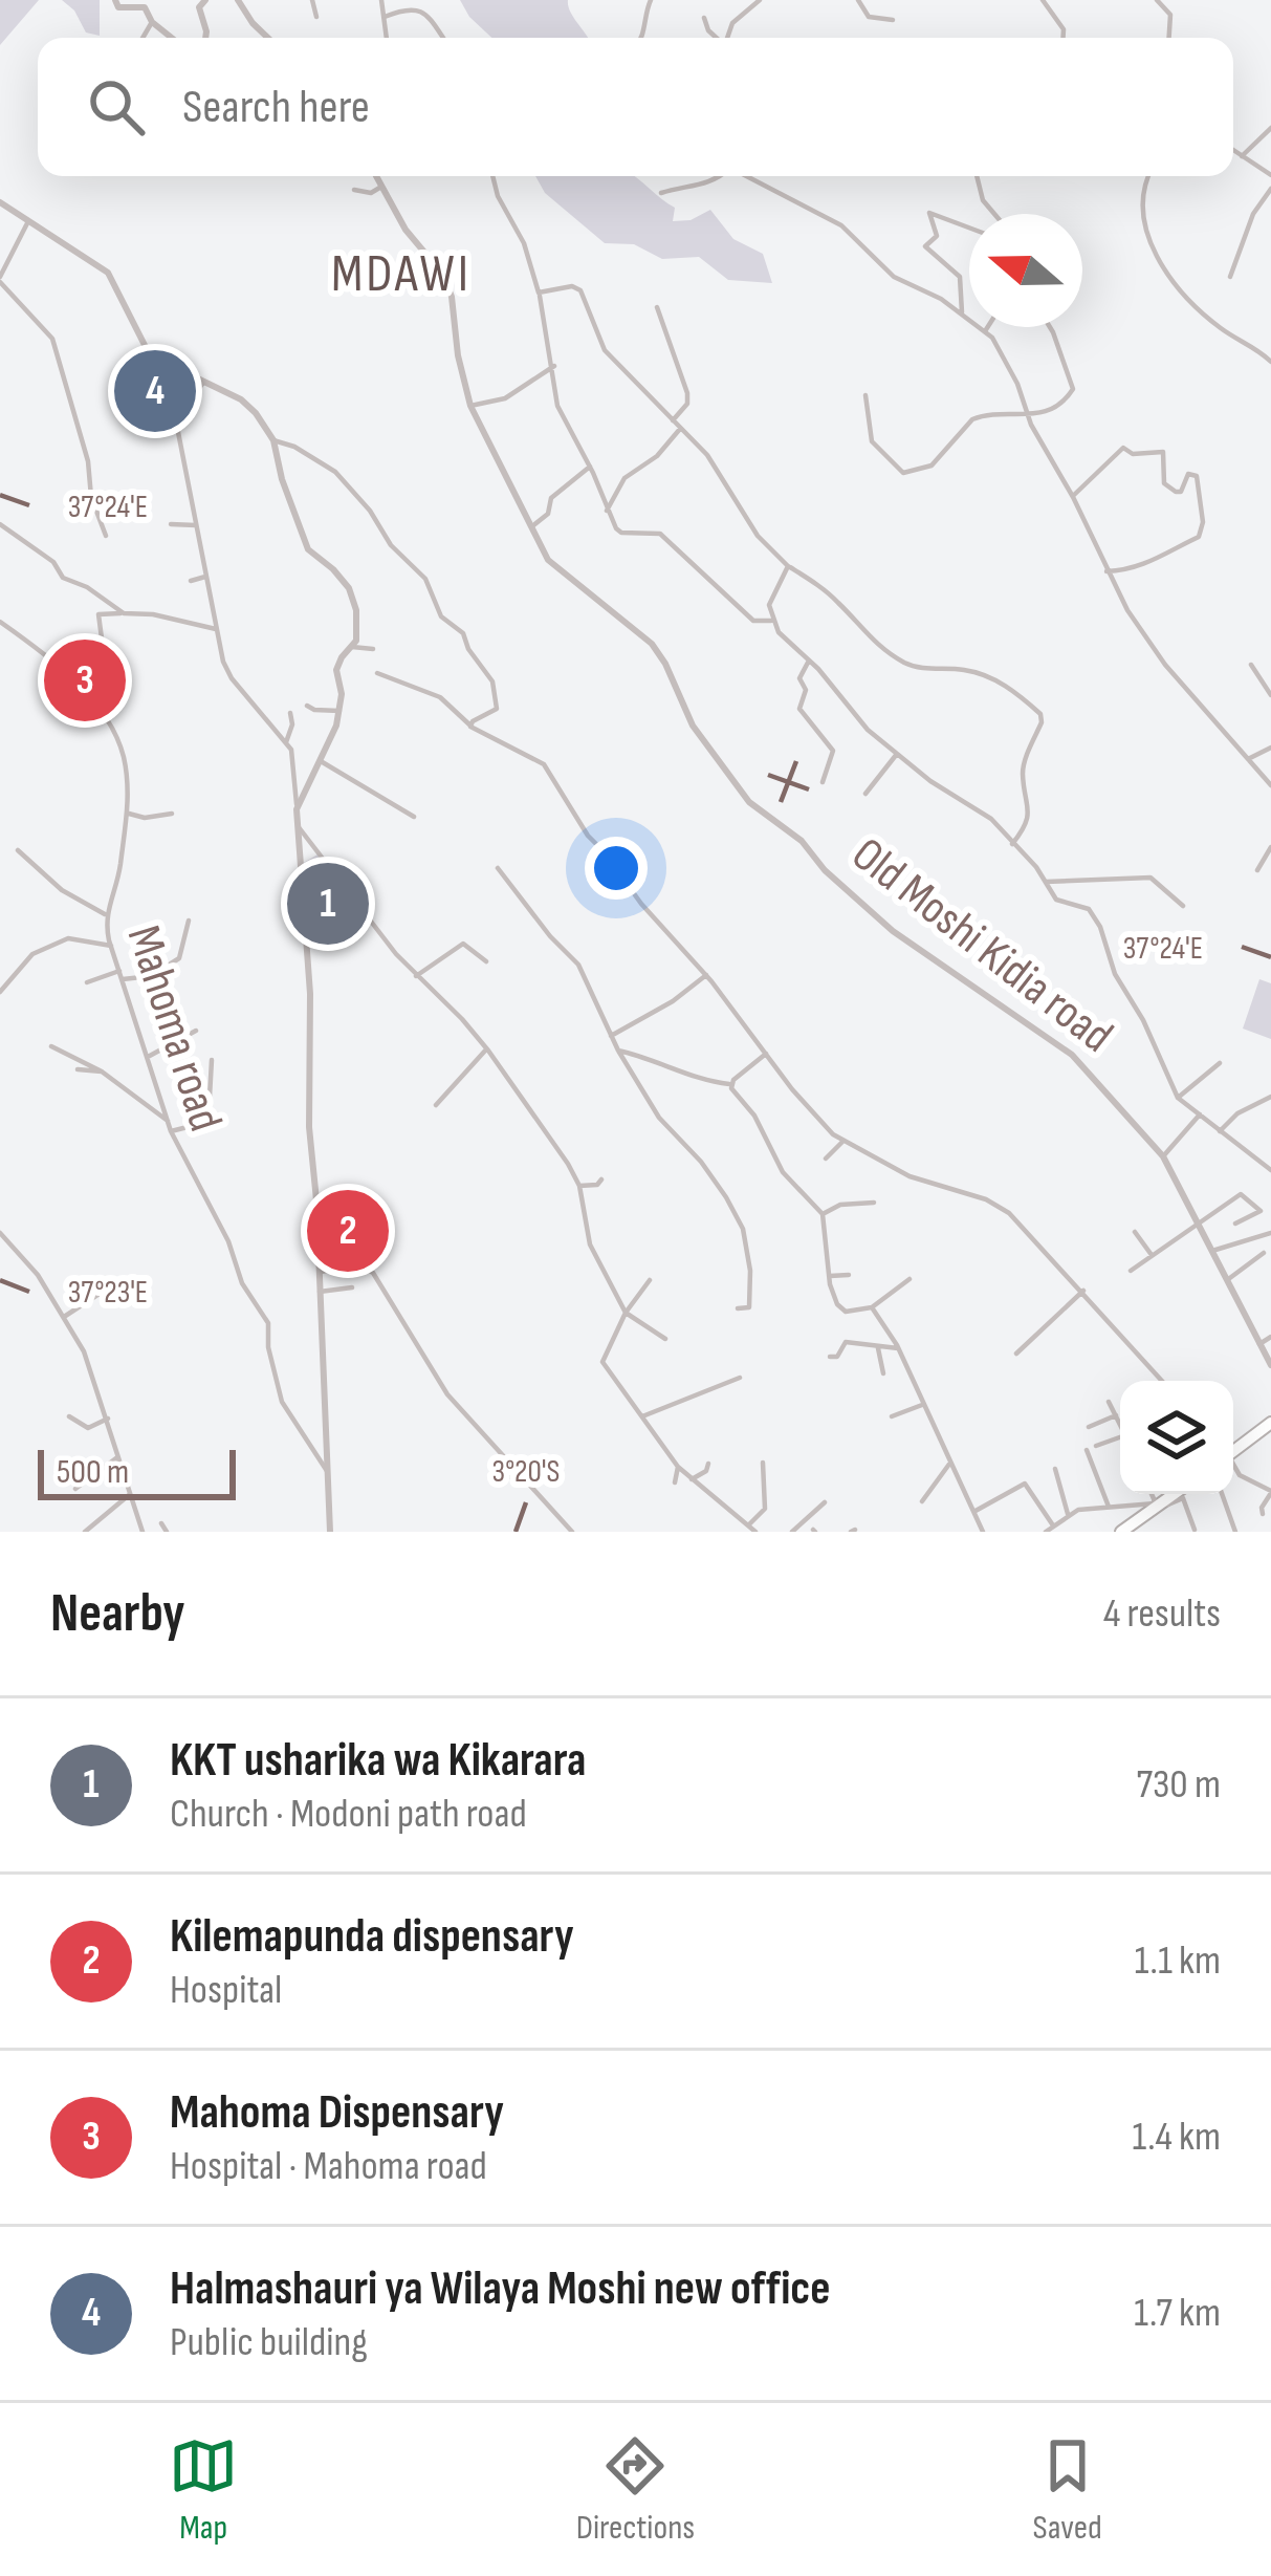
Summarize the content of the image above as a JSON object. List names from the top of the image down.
{
  "streets": {
    "street": ["Old Moshi Kidia road", "Mahoma road"]
  },
  "districts": ["MDAWI"],
  "scale_bar": "500 m",
  "north": "left",
  "page": {
    "search": "Search here",
    "pins": [
      "4",
      "3",
      "1",
      "2"
    ],
    "scale": "500 m",
    "heading": ["Nearby", "4 results"],
    "list": [
      {
        "mark": "1",
        "name": "KKT usharika wa Kikarara",
        "note": "Church · Modoni path road",
        "value": "730 m"
      },
      {
        "mark": "2",
        "name": "Kilemapunda dispensary",
        "note": "Hospital",
        "value": "1.1 km"
      },
      {
        "mark": "3",
        "name": "Mahoma Dispensary",
        "note": "Hospital · Mahoma road",
        "value": "1.4 km"
      },
      {
        "mark": "4",
        "name": "Halmashauri ya Wilaya Moshi new office",
        "note": "Public building",
        "value": "1.7 km"
      }
    ],
    "nav": ["Map", "Directions", "Saved"]
  },
  "coordinates": ["37°24'E", "37°23'E", "3°20'S"]
}
